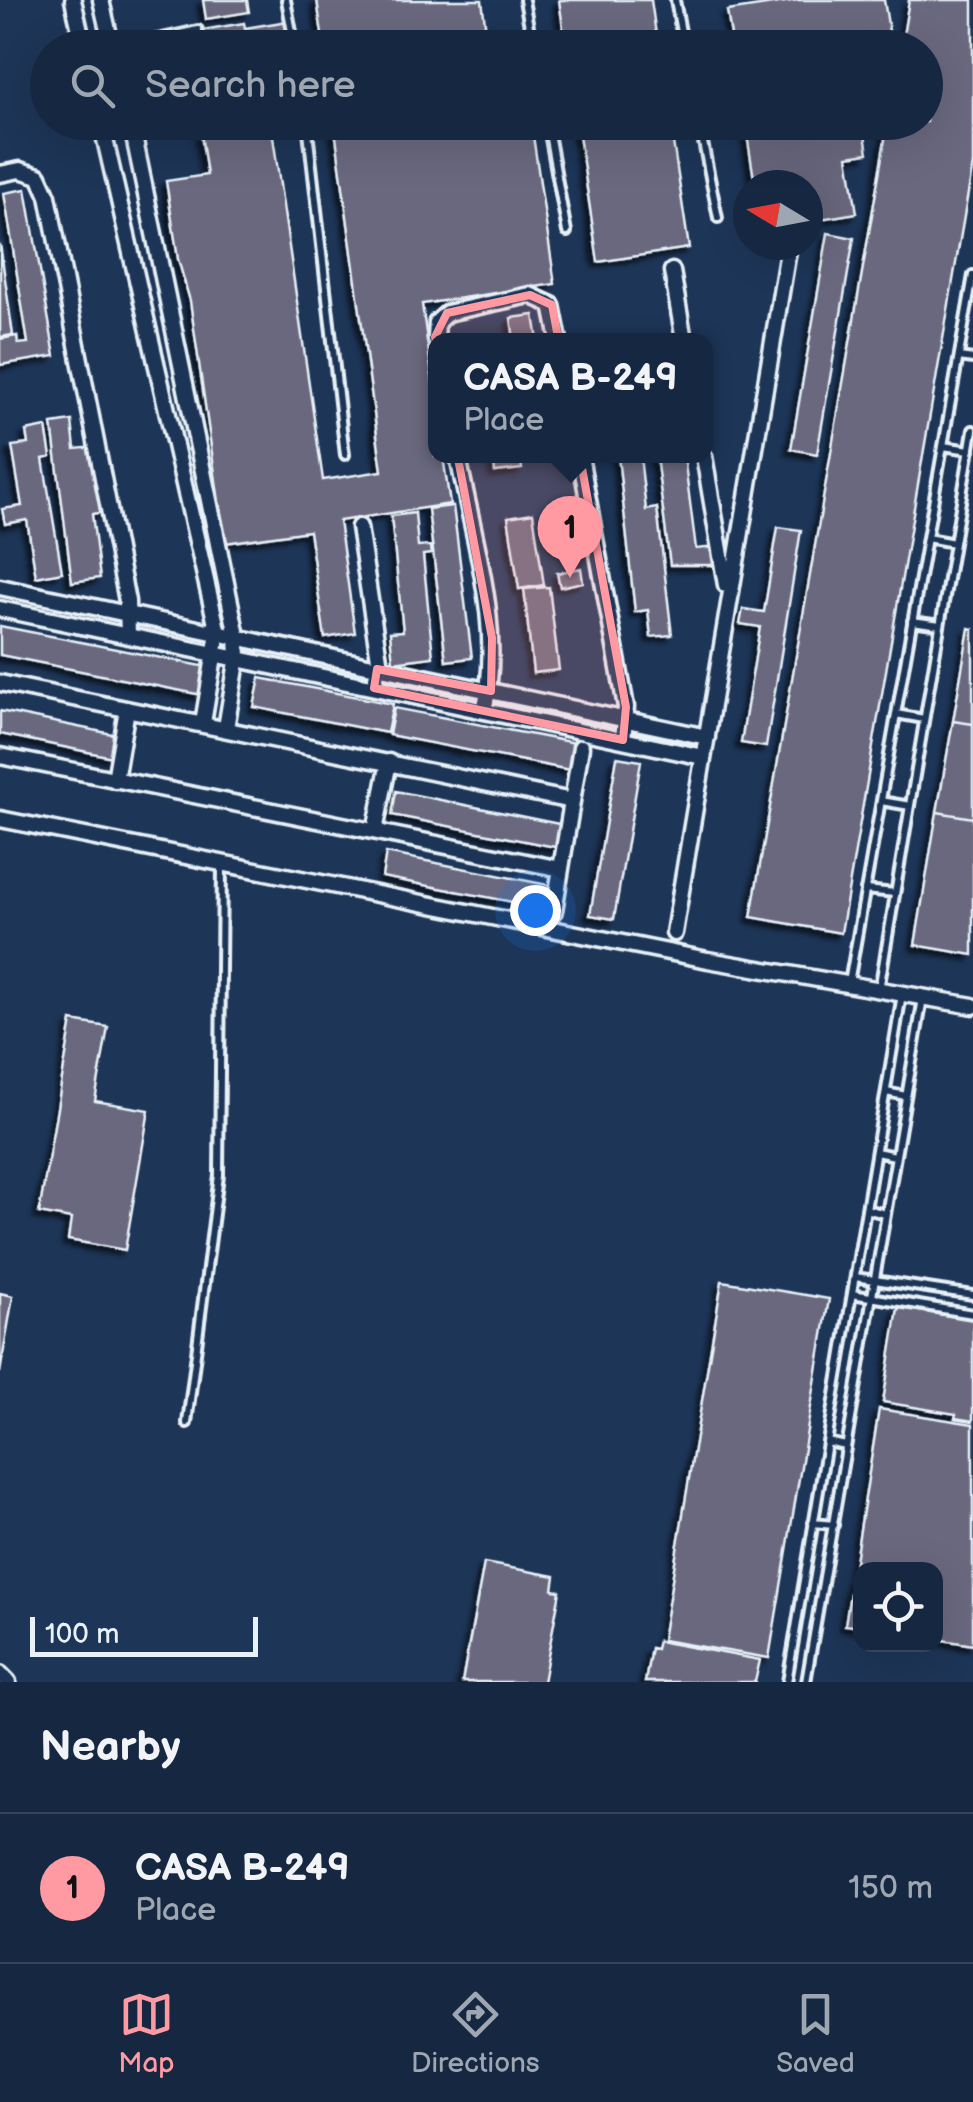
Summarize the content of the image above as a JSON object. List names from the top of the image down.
{
  "scale_bar": "100 m",
  "north": "left",
  "page": {
    "search": "Search here",
    "popup": ["CASA B-249", "Place"],
    "pins": "1",
    "scale": "100 m",
    "heading": "Nearby",
    "list": [
      {
        "mark": "1",
        "name": "CASA B-249",
        "note": "Place",
        "value": "150 m"
      }
    ],
    "nav": ["Map", "Directions", "Saved"]
  }
}
